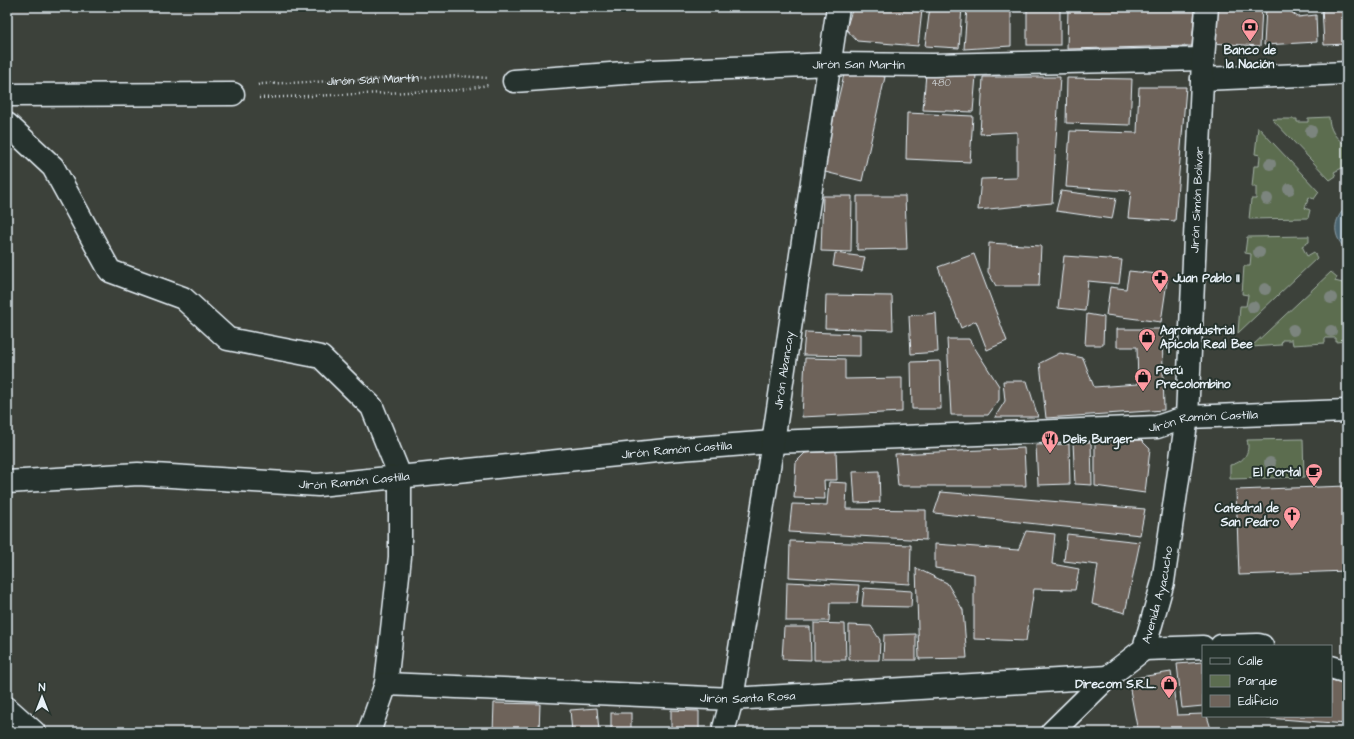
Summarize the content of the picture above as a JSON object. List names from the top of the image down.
{
  "streets": {
    "street": [
      "Jirón San Martín",
      "Jirón Simón Bolívar",
      "Jirón Abancay",
      "Jirón Ramón Castilla",
      "Avenida Ayacucho",
      "Jirón Santa Rosa"
    ]
  },
  "crossings": [
    ["Jirón San Martín", "Jirón Simón Bolívar"],
    ["Jirón San Martín", "Jirón Abancay"],
    ["Jirón Simón Bolívar", "Jirón Ramón Castilla"],
    ["Jirón Simón Bolívar", "Avenida Ayacucho"],
    ["Jirón Abancay", "Jirón Ramón Castilla"],
    ["Jirón Abancay", "Jirón Santa Rosa"],
    ["Jirón Ramón Castilla", "Avenida Ayacucho"],
    ["Avenida Ayacucho", "Jirón Santa Rosa"]
  ],
  "places": {
    "bank": ["Banco de la Nación"],
    "pharmacy": ["Juan Pablo II"],
    "shop": ["Agroindustrial Apícola Real Bee", "Perú Precolombino", "Direcom S.R.L."],
    "restaurant": ["Delis Burger"],
    "cafe": ["El Portal"],
    "church": ["Catedral de San Pedro"]
  },
  "house_numbers": ["480"],
  "legend": ["Calle", "Parque", "Edificio"],
  "north": "top"
}
